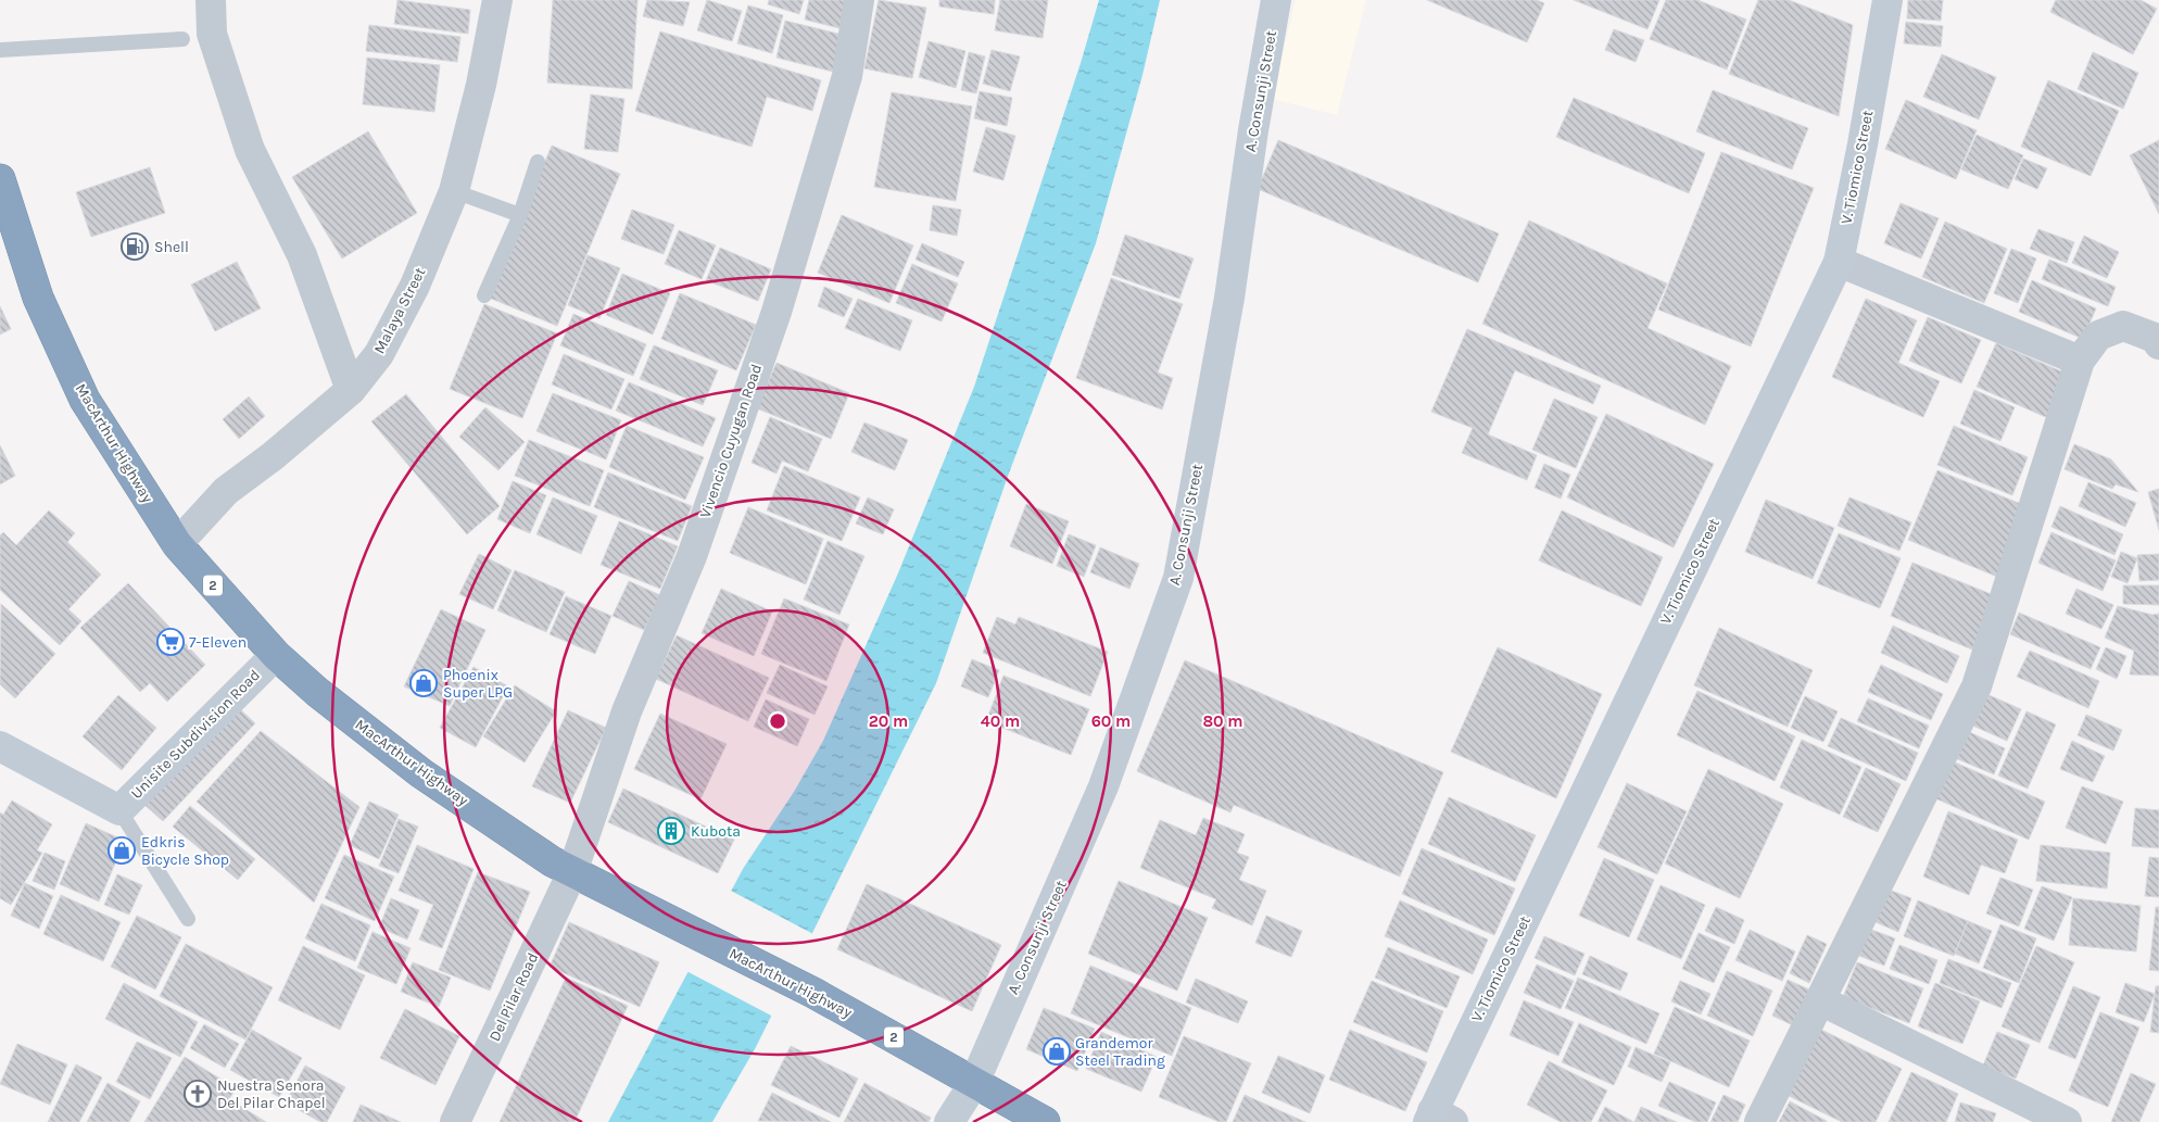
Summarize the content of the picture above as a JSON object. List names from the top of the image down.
{
  "streets": {
    "highway": ["MacArthur Highway", "2"],
    "main road": ["A. Consunji Street", "V. Tiomico Street", "Unisite Subdivision Road"],
    "street": ["Malaya Street", "Vivencio Cuyugan Road", "Del Pilar Road"]
  },
  "crossings": [
    ["A. Consunji Street", "MacArthur Highway"],
    ["Malaya Street", "MacArthur Highway"],
    ["Vivencio Cuyugan Road", "MacArthur Highway"],
    ["Vivencio Cuyugan Road", "Del Pilar Road"],
    ["MacArthur Highway", "Unisite Subdivision Road"],
    ["MacArthur Highway", "Del Pilar Road"]
  ],
  "places": {
    "fuel station": ["Shell"],
    "supermarket": ["7-Eleven"],
    "shop": ["Phoenix Super LPG", "Edkris Bicycle Shop", "Grandemor Steel Trading"],
    "building": ["Kubota"],
    "church": ["Nuestra Senora Del Pilar Chapel"]
  },
  "rings": [
    "20 m",
    "40 m",
    "60 m",
    "80 m"
  ]
}
